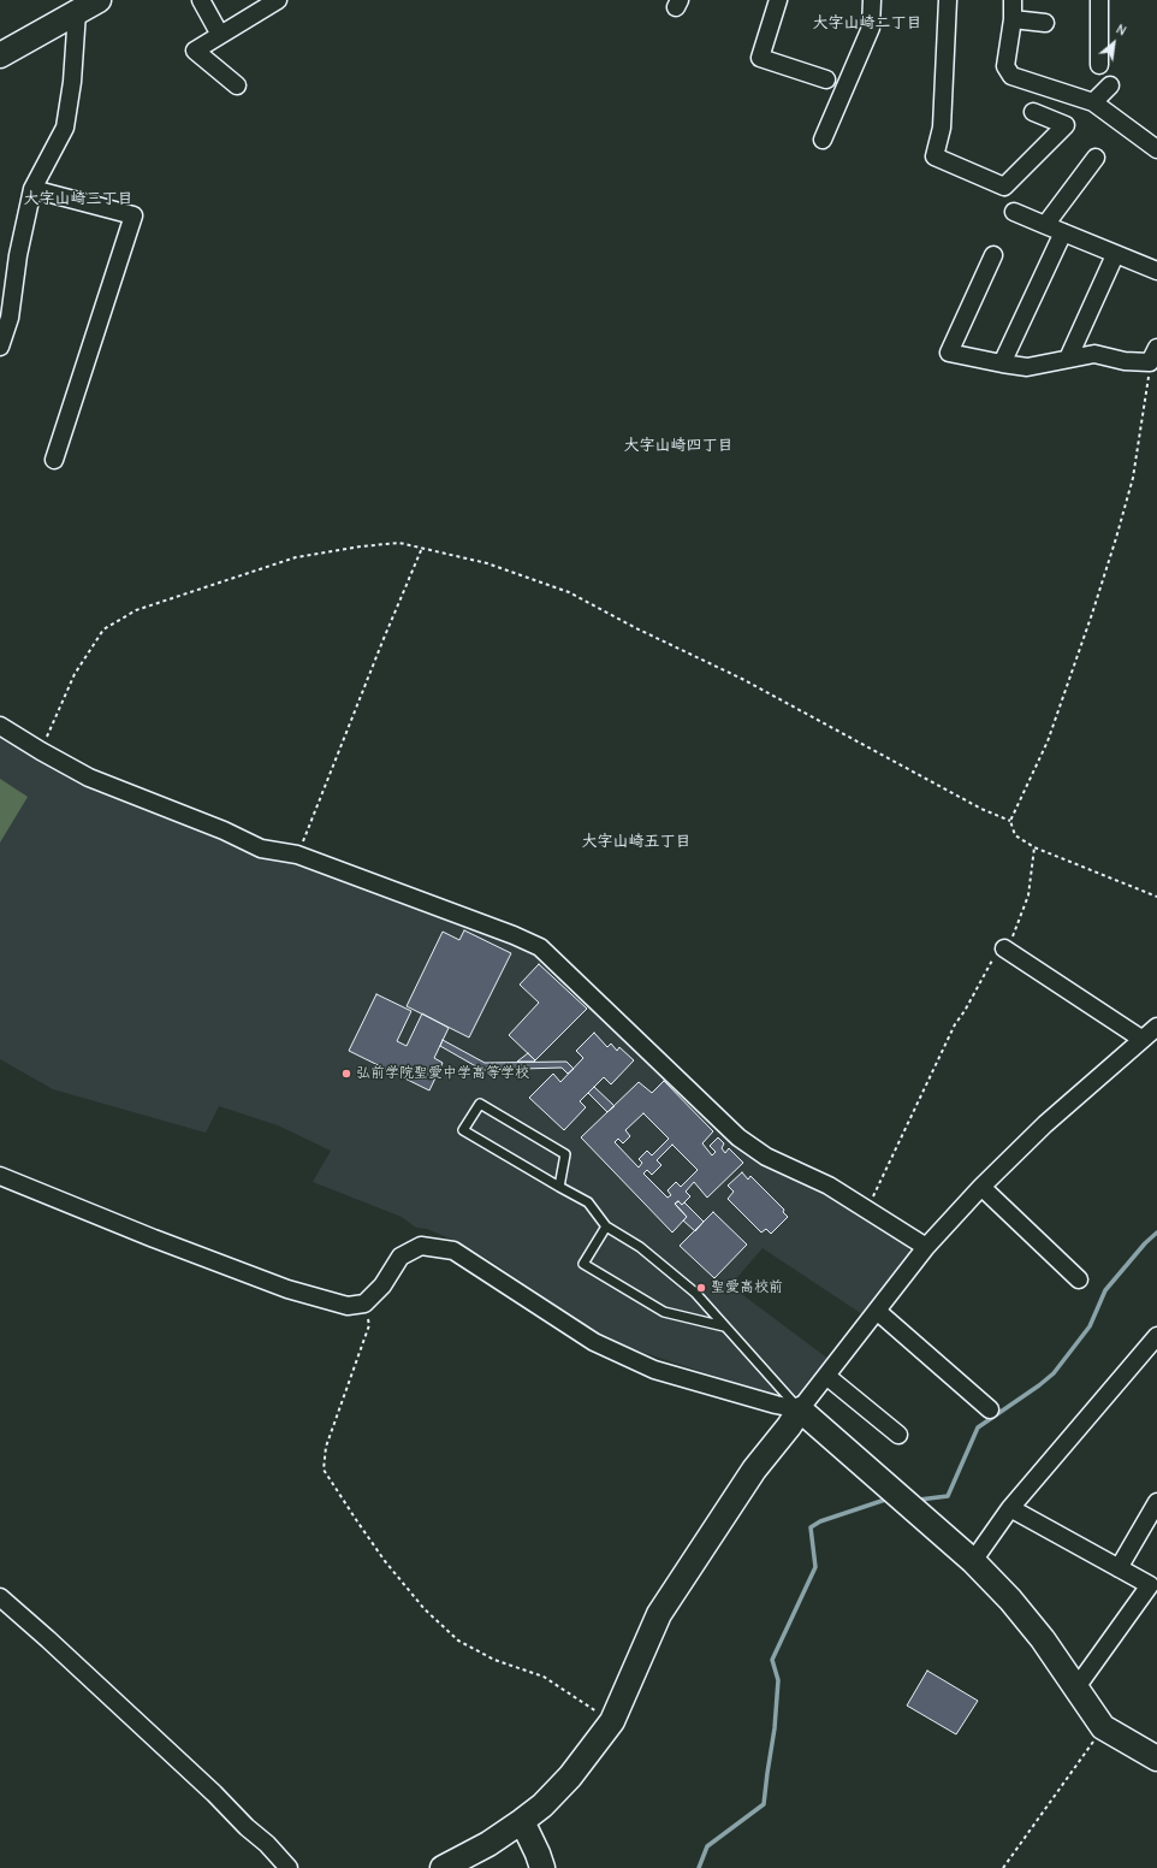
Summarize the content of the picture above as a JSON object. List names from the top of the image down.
{
  "districts": [
    "大字山崎二丁目",
    "大字山崎三丁目",
    "大字山崎四丁目",
    "大字山崎五丁目"
  ],
  "places": ["弘前学院聖愛中学高等学校", "聖愛高校前"],
  "north": "top right"
}
